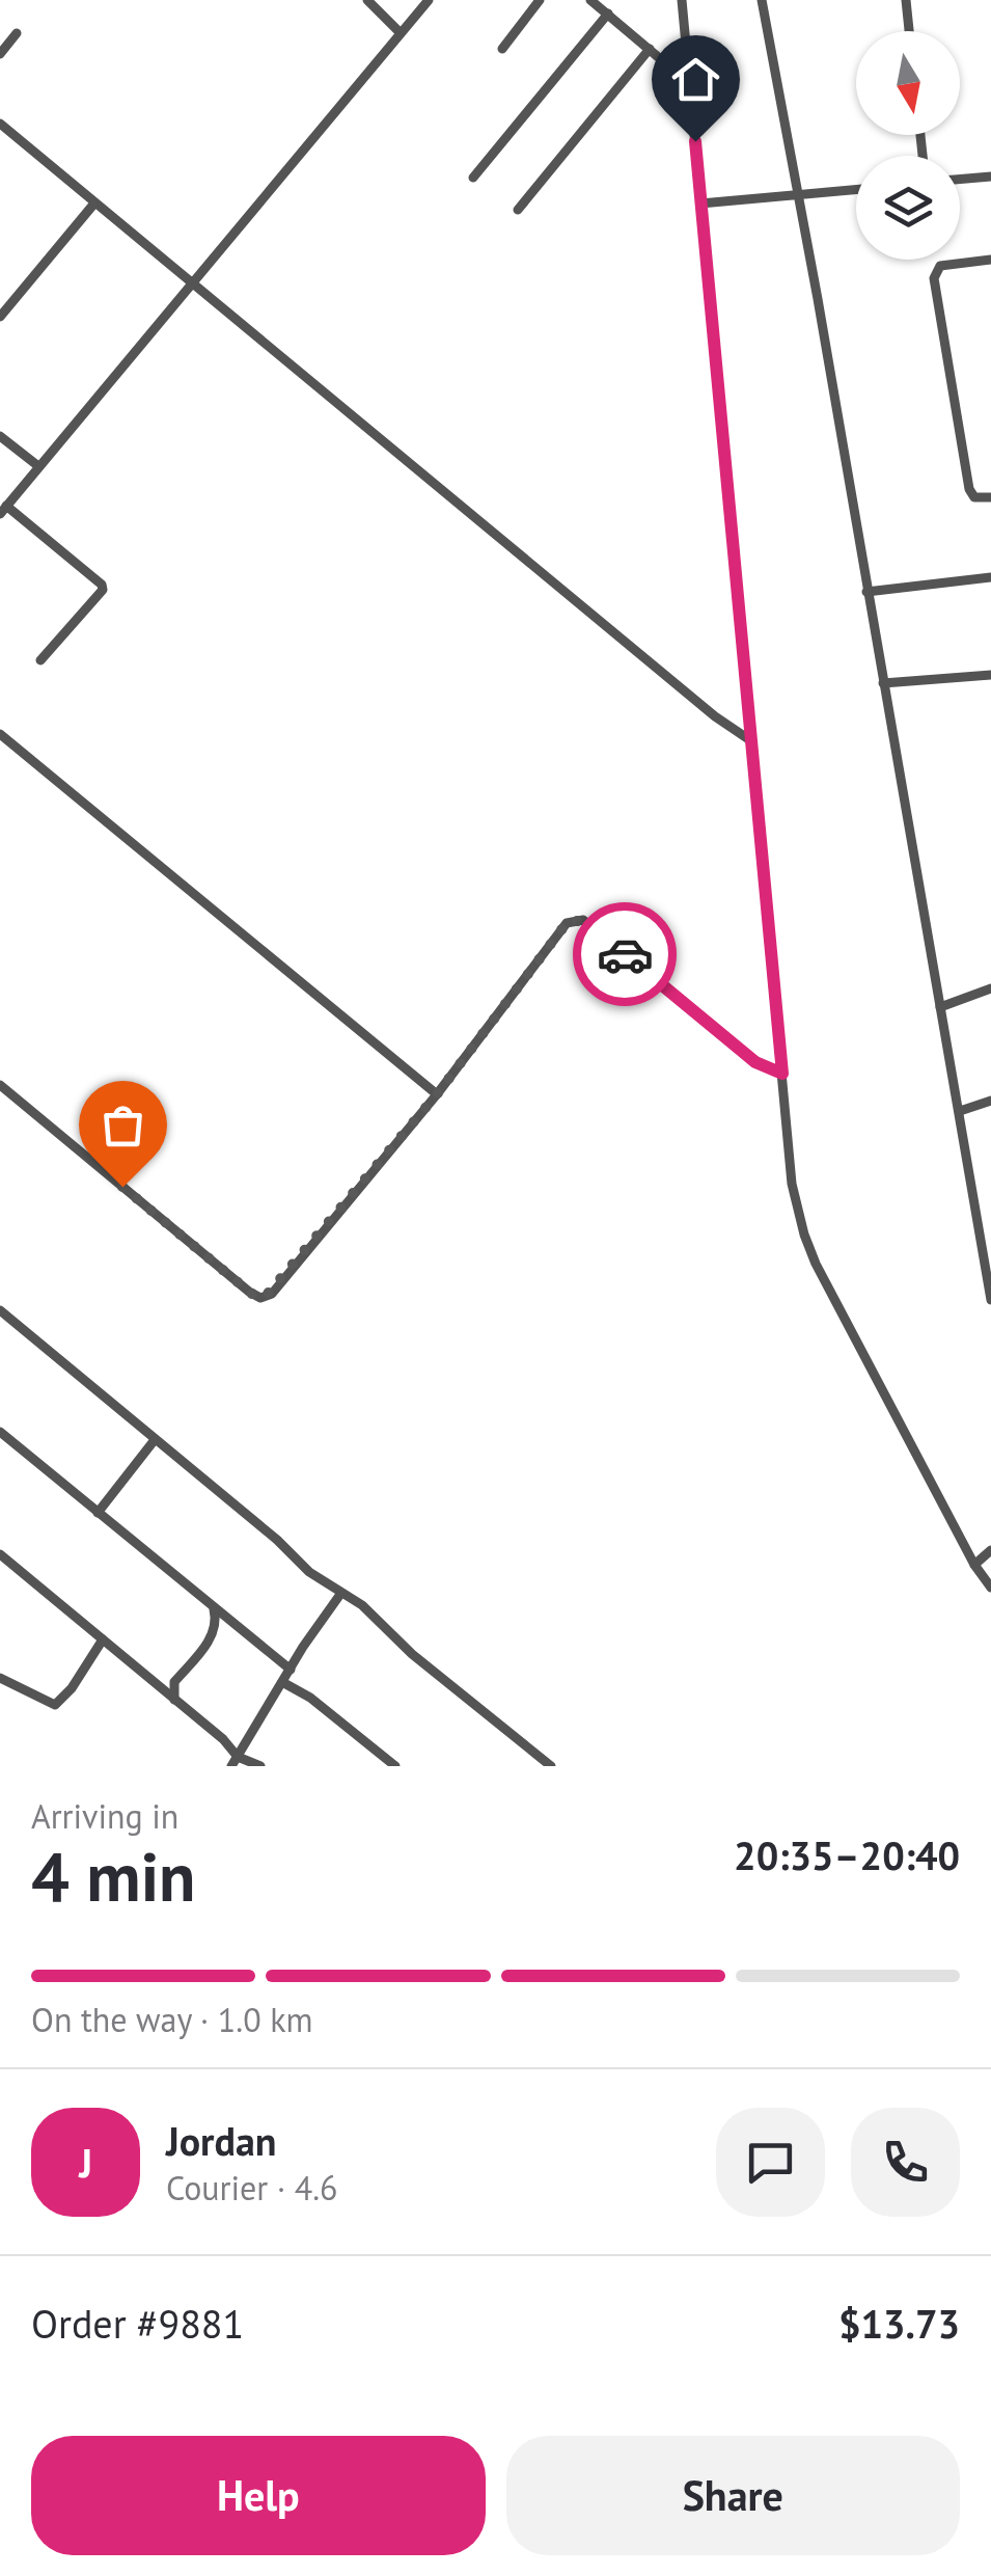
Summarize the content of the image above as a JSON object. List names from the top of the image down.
{
  "north": "bottom",
  "page": {
    "heading": ["4 min", "Arriving in", "20:35–20:40"],
    "panel": [
      "Jordan",
      "Courier · 4.6",
      "Order #9881",
      "$13.73"
    ],
    "bar": "On the way · 1.0 km",
    "round": "J",
    "buttons": ["Help", "Share"]
  }
}
